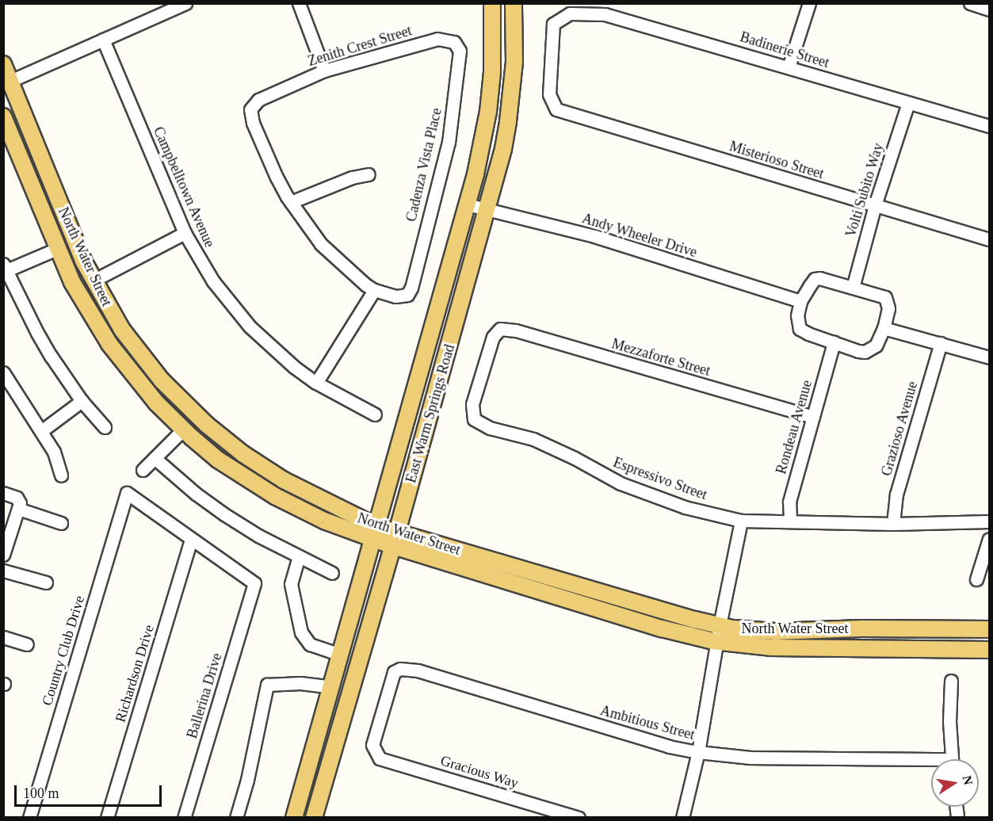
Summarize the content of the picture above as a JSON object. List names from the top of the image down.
{
  "streets": {
    "main road": ["North Water Street", "East Warm Springs Road"],
    "street": [
      "Zenith Crest Street",
      "Badinerie Street",
      "Misterioso Street",
      "Cadenza Vista Place",
      "Campbelltown Avenue",
      "Volti Subito Way",
      "Andy Wheeler Drive",
      "Mezzaforte Street",
      "Rondeau Avenue",
      "Grazioso Avenue",
      "Espressivo Street",
      "Country Club Drive",
      "Richardson Drive",
      "Ballerina Drive",
      "Ambitious Street",
      "Gracious Way"
    ]
  },
  "crossings": [
    ["Zenith Crest Street", "Cadenza Vista Place"],
    ["Badinerie Street", "Misterioso Street"],
    ["Badinerie Street", "Volti Subito Way"],
    ["Misterioso Street", "Volti Subito Way"],
    ["Volti Subito Way", "Andy Wheeler Drive"],
    ["Volti Subito Way", "Rondeau Avenue"],
    ["Andy Wheeler Drive", "East Warm Springs Road"],
    ["Andy Wheeler Drive", "Rondeau Avenue"],
    ["North Water Street", "East Warm Springs Road"],
    ["Mezzaforte Street", "Rondeau Avenue"],
    ["Mezzaforte Street", "Espressivo Street"],
    ["Rondeau Avenue", "Espressivo Street"],
    ["Grazioso Avenue", "Espressivo Street"],
    ["Country Club Drive", "Richardson Drive"],
    ["Country Club Drive", "Ballerina Drive"],
    ["Richardson Drive", "Ballerina Drive"],
    ["Ambitious Street", "Gracious Way"]
  ],
  "scale_bar": "100 m",
  "north": "right"
}
